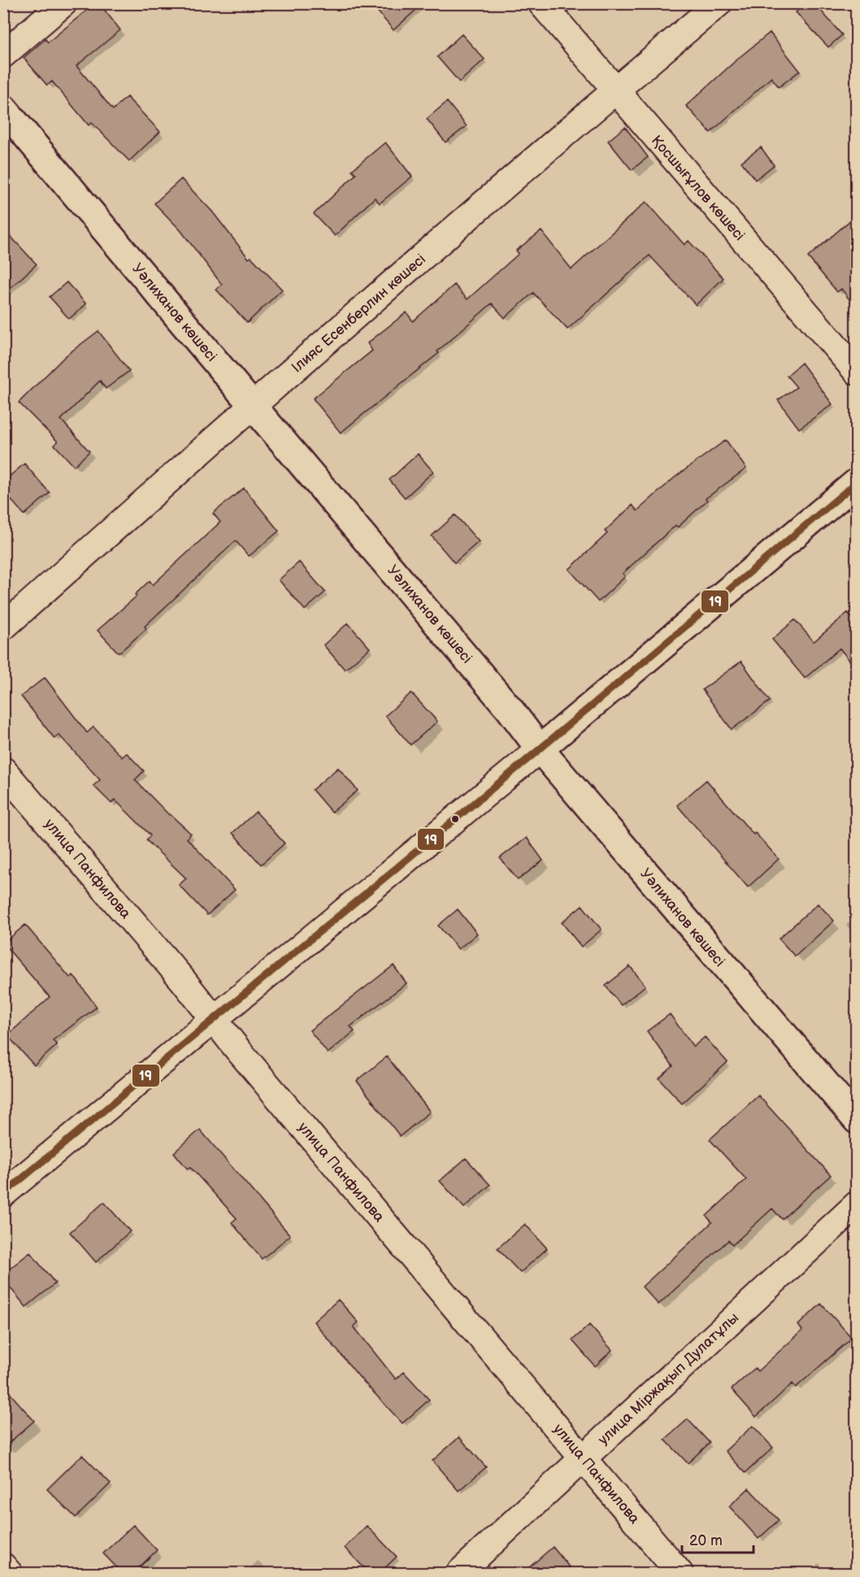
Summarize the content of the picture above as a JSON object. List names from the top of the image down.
{
  "streets": {
    "main road": ["Уәлиханов көшесі"],
    "street": [
      "Қосшығұлов көшесі",
      "Ілияс Есенберлин көшесі",
      "улица Панфилова",
      "улица Міржақып Дулатұлы"
    ]
  },
  "crossings": [
    ["Қосшығұлов көшесі", "Ілияс Есенберлин көшесі"],
    ["Уәлиханов көшесі", "Ілияс Есенберлин көшесі"],
    ["улица Панфилова", "улица Міржақып Дулатұлы"]
  ],
  "lines": ["transit line 19"],
  "scale_bar": "20 m"
}
